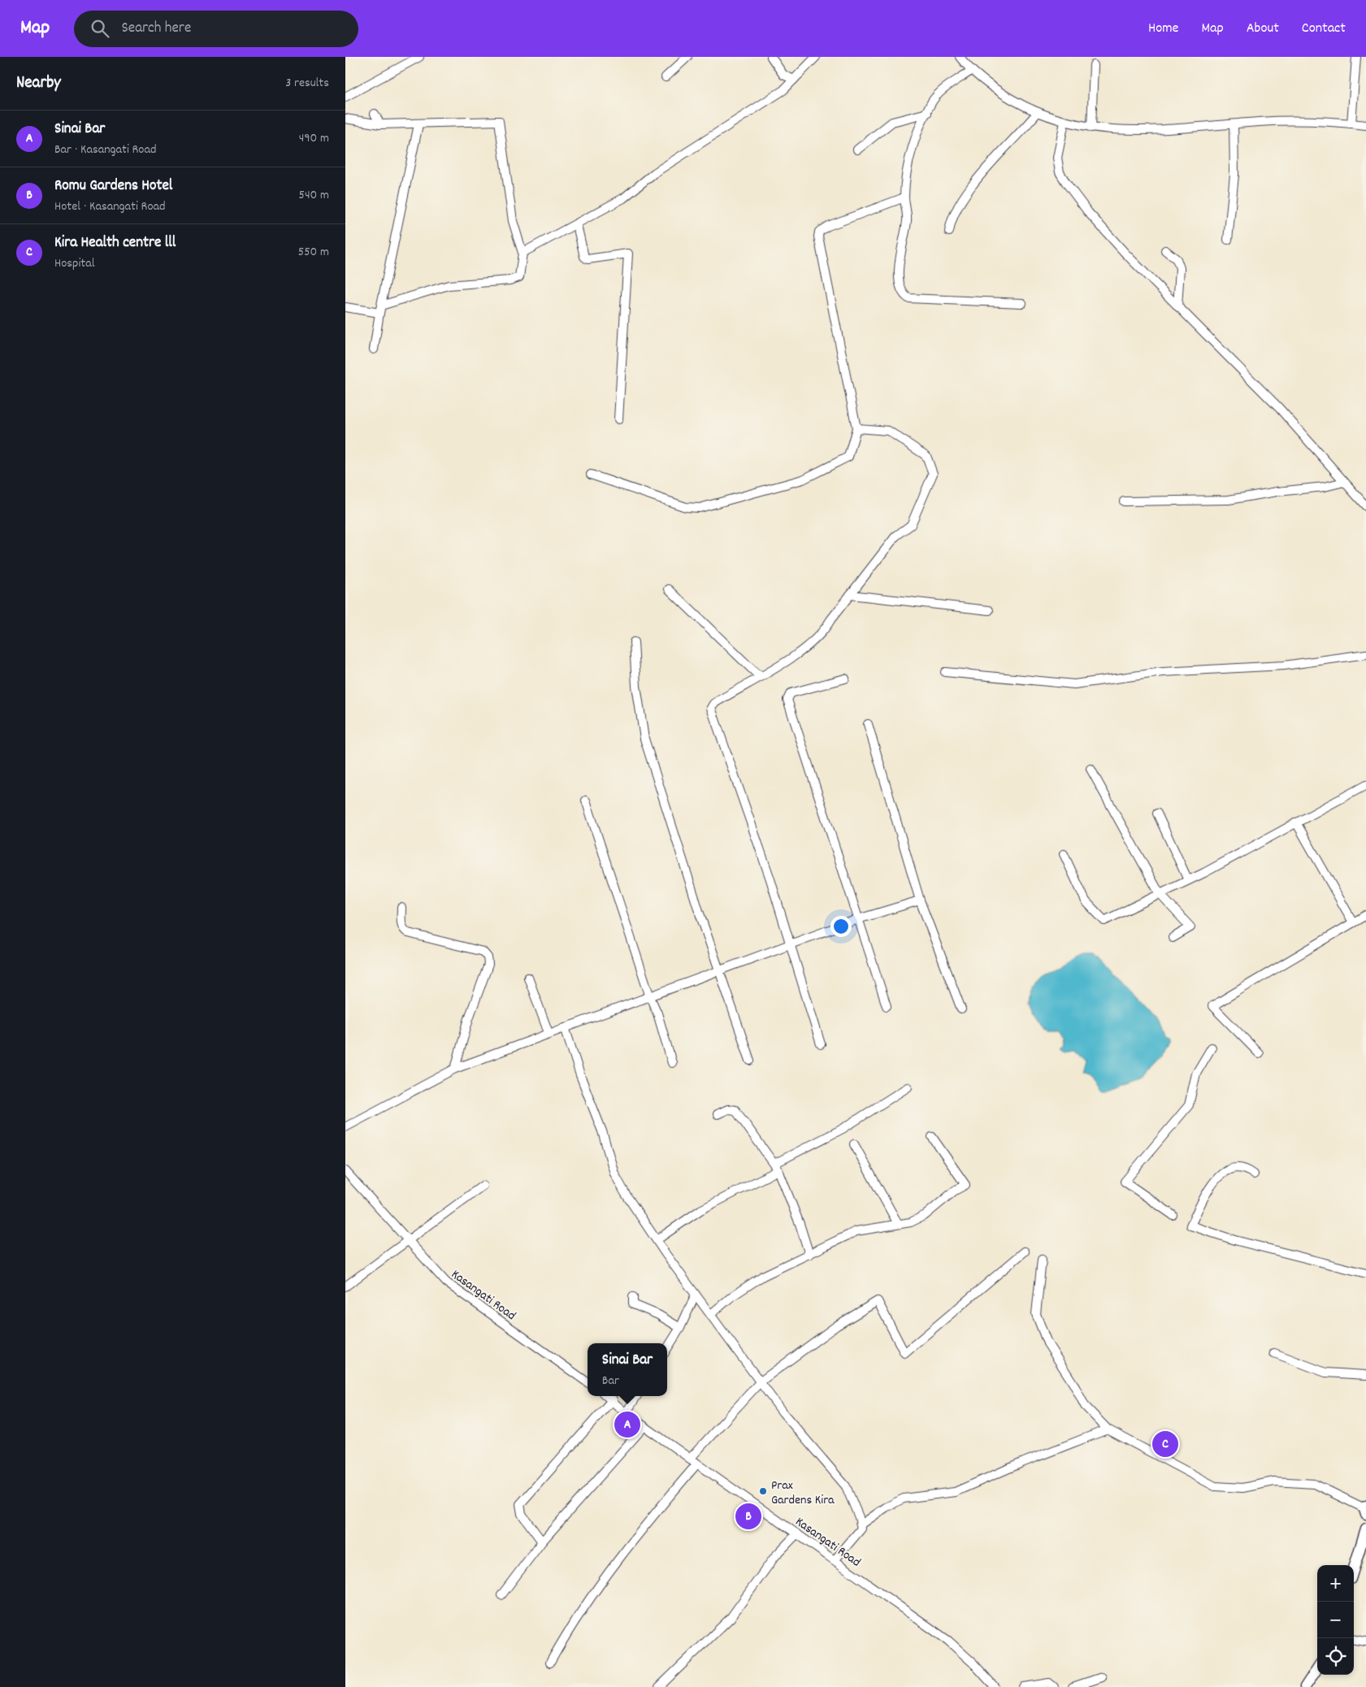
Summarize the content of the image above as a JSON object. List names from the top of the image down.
{
  "streets": {
    "street": ["Kasangati Road"]
  },
  "places": ["Prax Gardens Kira"],
  "page": {
    "header": "Map",
    "search": "Search here",
    "nav": [
      "Home",
      "Map",
      "About",
      "Contact"
    ],
    "heading": ["Nearby", "3 results"],
    "list": [
      {
        "mark": "A",
        "name": "Sinai Bar",
        "note": "Bar · Kasangati Road",
        "value": "490 m"
      },
      {
        "mark": "B",
        "name": "Romu Gardens Hotel",
        "note": "Hotel · Kasangati Road",
        "value": "540 m"
      },
      {
        "mark": "C",
        "name": "Kira Health centre lll",
        "note": "Hospital",
        "value": "550 m"
      }
    ],
    "popup": ["Sinai Bar", "Bar"],
    "pins": ["A", "C", "B"],
    "map_buttons": ["+", "−"]
  }
}
